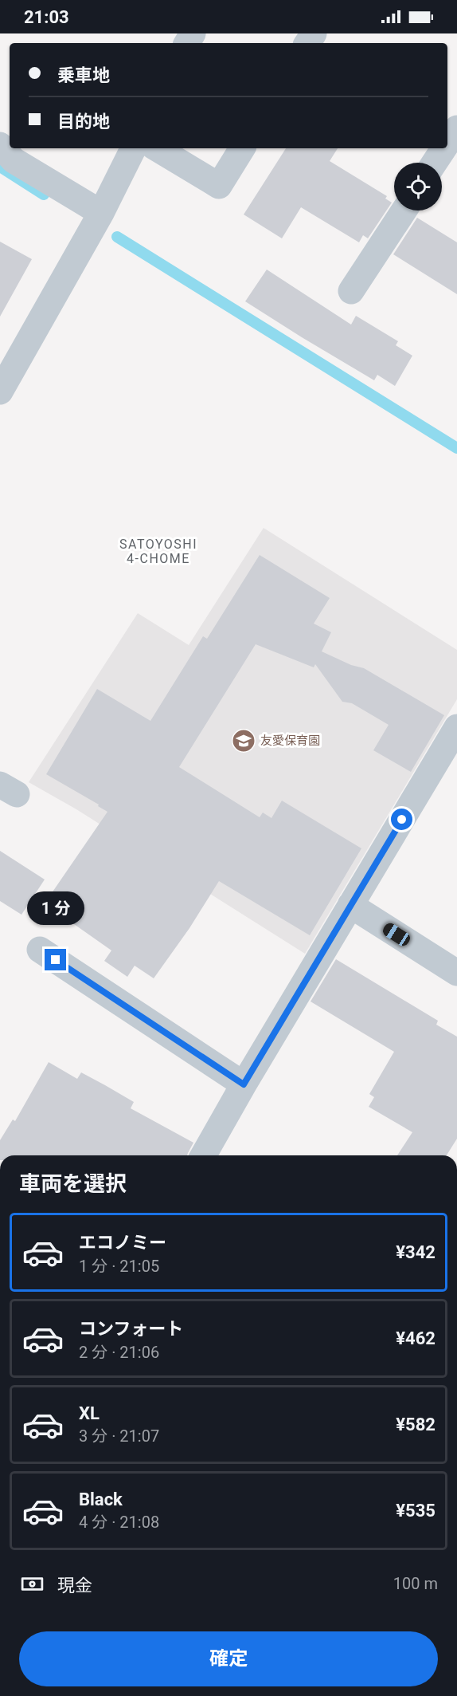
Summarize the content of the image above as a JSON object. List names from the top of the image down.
{
  "districts": ["SATOYOSHI 4-CHOME"],
  "places": {
    "school or university": ["友愛保育園"]
  },
  "page": {
    "status": "21:03",
    "banner": ["乗車地", "目的地"],
    "bubble": "1 分",
    "heading": "車両を選択",
    "list": [
      {
        "name": "エコノミー",
        "note": "1 分 · 21:05",
        "value": "¥342"
      },
      {
        "name": "コンフォート",
        "note": "2 分 · 21:06",
        "value": "¥462"
      },
      {
        "name": "XL",
        "note": "3 分 · 21:07",
        "value": "¥582"
      },
      {
        "name": "Black",
        "note": "4 分 · 21:08",
        "value": "¥535"
      }
    ],
    "pay": ["現金", "100 m"],
    "buttons": "確定"
  }
}
